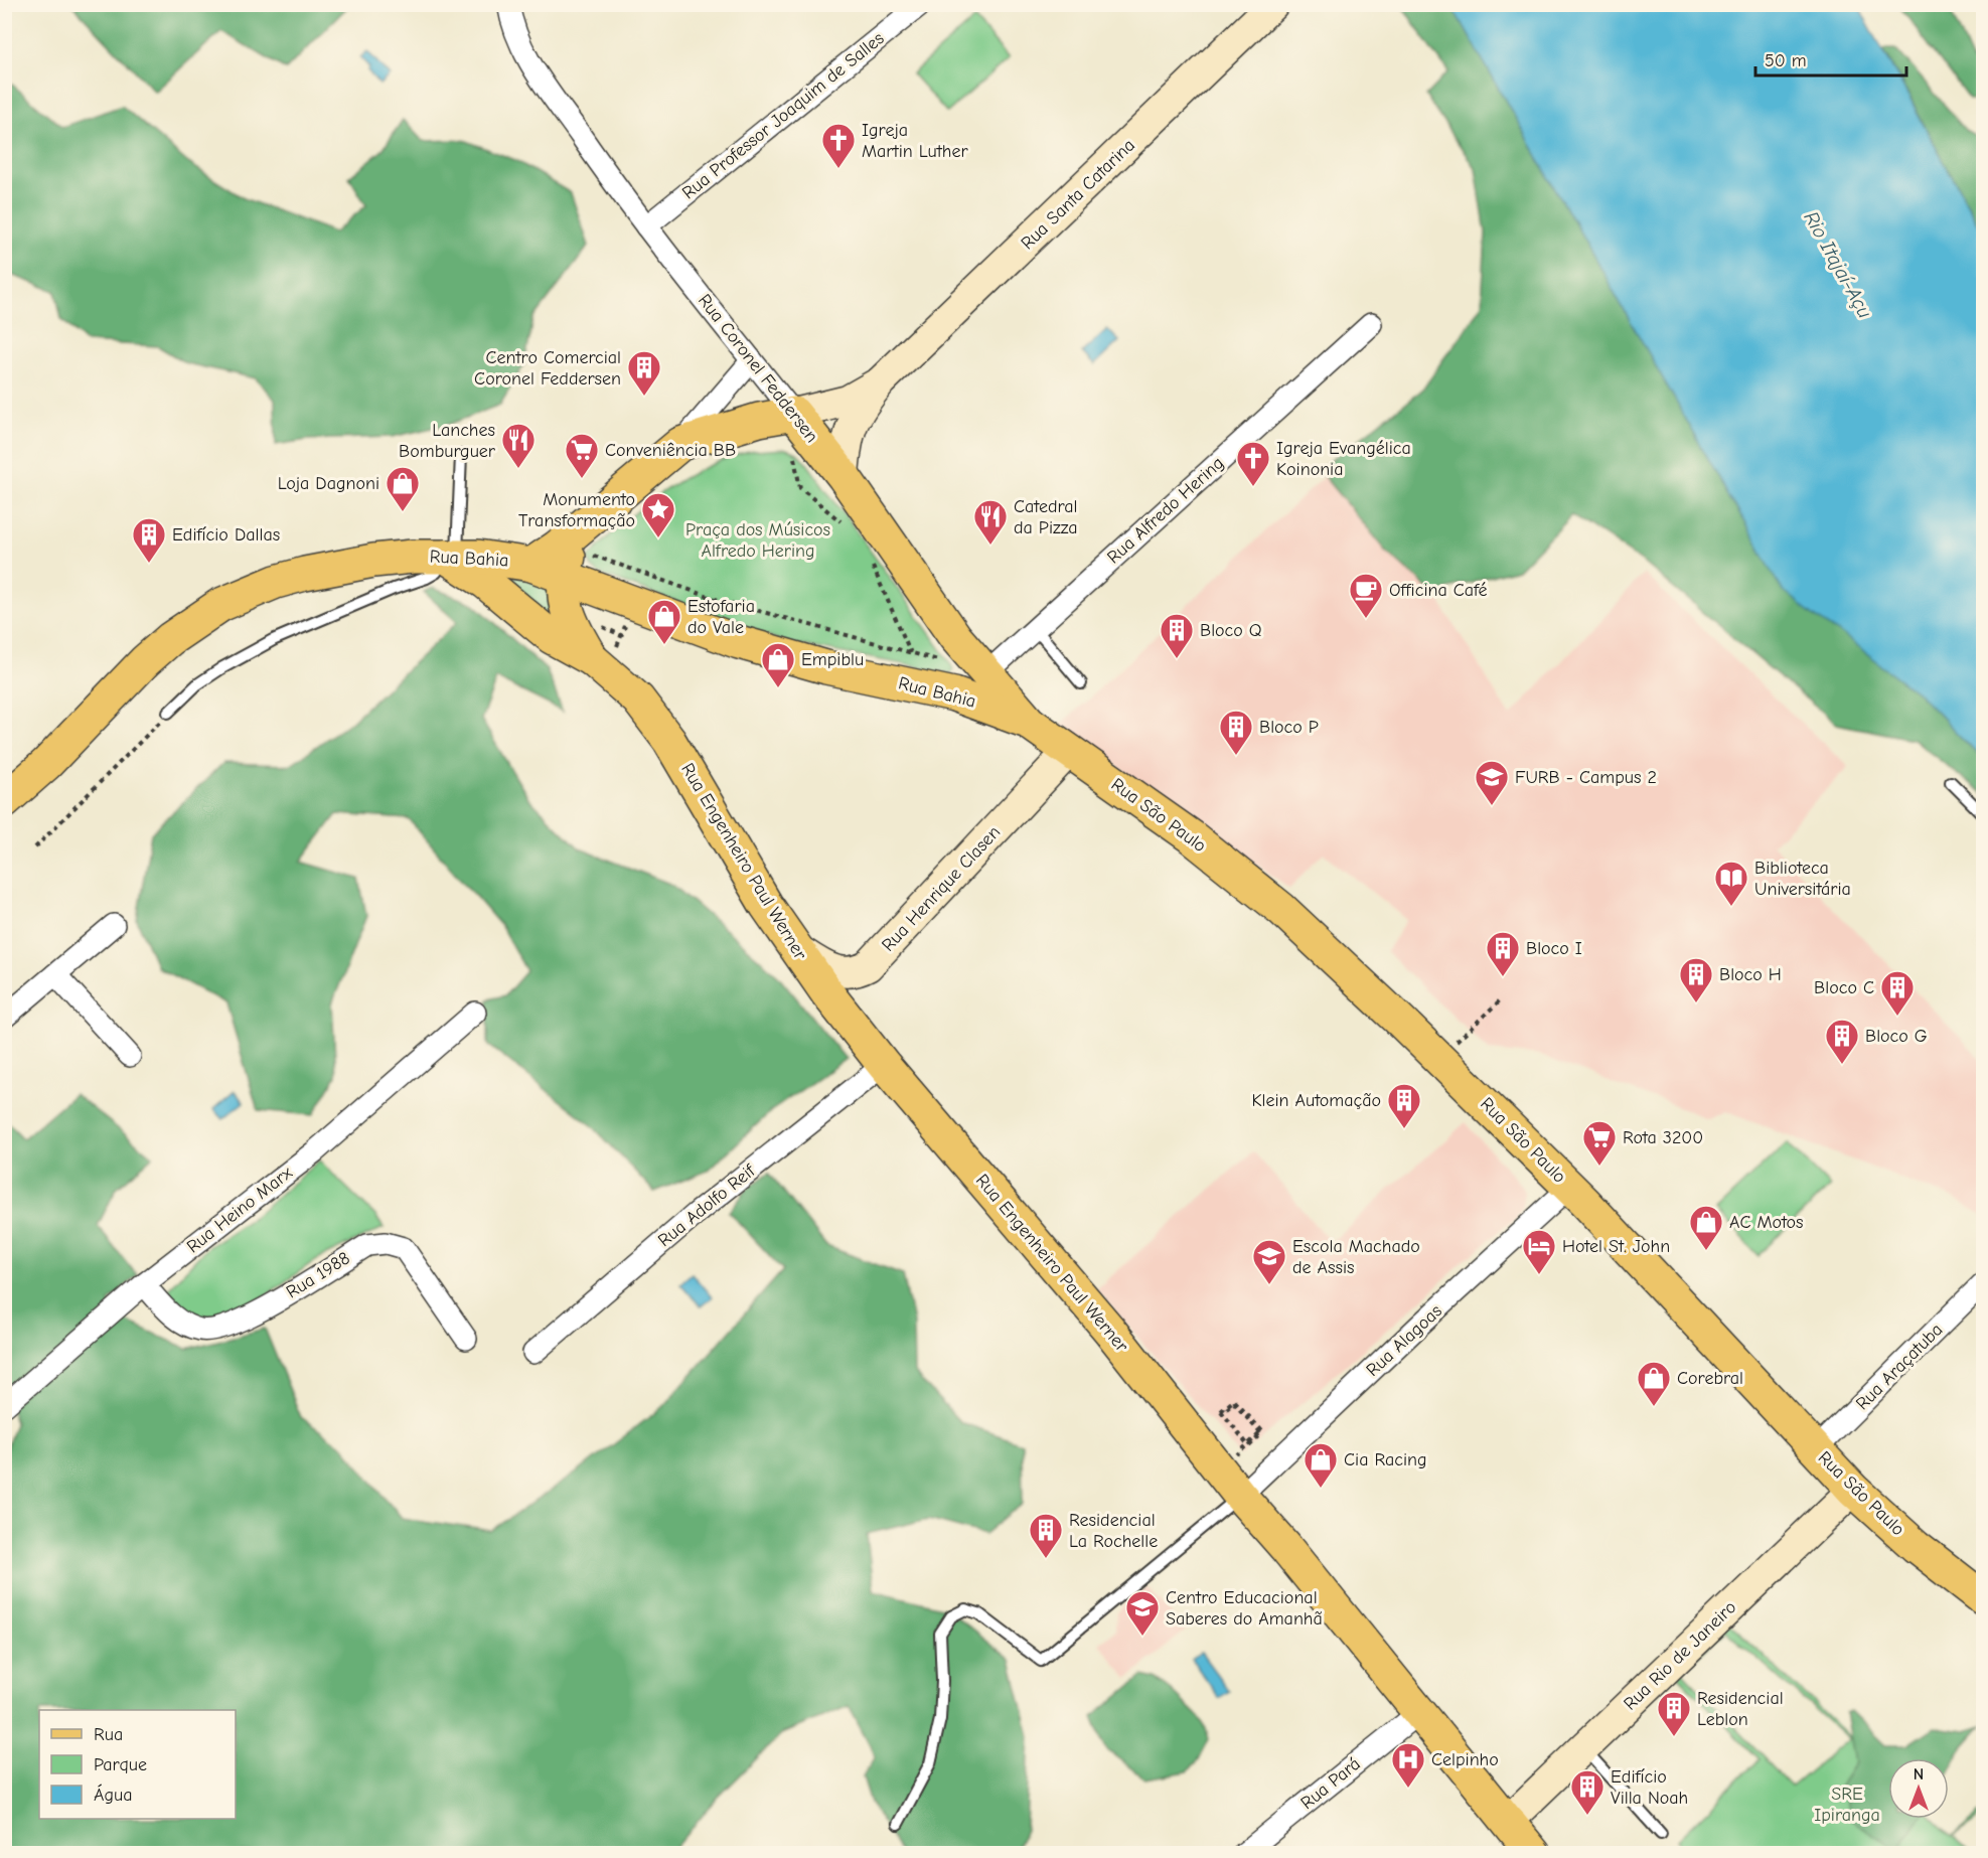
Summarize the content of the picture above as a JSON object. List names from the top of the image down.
{
  "streets": {
    "main road": [
      "Rua Coronel Feddersen",
      "Rua Bahia",
      "Rua São Paulo",
      "Rua Engenheiro Paul Werner"
    ],
    "street": [
      "Rua Professor Joaquim de Salles",
      "Rua Santa Catarina",
      "Rua Alfredo Hering",
      "Rua Henrique Clasen",
      "Rua Adolfo Reif",
      "Rua Heino Marx",
      "Rua 1988",
      "Rua Alagoas",
      "Rua Araçatuba",
      "Rua Rio de Janeiro",
      "Rua Pará"
    ]
  },
  "crossings": [
    ["Rua Professor Joaquim de Salles", "Rua Coronel Feddersen"],
    ["Rua Santa Catarina", "Rua Coronel Feddersen"],
    ["Rua Coronel Feddersen", "Rua Alfredo Hering"],
    ["Rua Coronel Feddersen", "Rua Bahia"],
    ["Rua Coronel Feddersen", "Rua São Paulo"],
    ["Rua Bahia", "Rua São Paulo"],
    ["Rua Bahia", "Rua Engenheiro Paul Werner"],
    ["Rua São Paulo", "Rua Henrique Clasen"],
    ["Rua São Paulo", "Rua Alagoas"],
    ["Rua São Paulo", "Rua Araçatuba"],
    ["Rua São Paulo", "Rua Rio de Janeiro"],
    ["Rua Engenheiro Paul Werner", "Rua Henrique Clasen"],
    ["Rua Engenheiro Paul Werner", "Rua Adolfo Reif"],
    ["Rua Engenheiro Paul Werner", "Rua Alagoas"],
    ["Rua Engenheiro Paul Werner", "Rua Rio de Janeiro"],
    ["Rua Engenheiro Paul Werner", "Rua Pará"],
    ["Rua Heino Marx", "Rua 1988"]
  ],
  "water": ["Rio Itajaí-Açu"],
  "parks": ["Praça dos Músicos Alfredo Hering", "SRE Ipiranga"],
  "places": {
    "church": ["Igreja Martin Luther", "Igreja Evangélica Koinonia"],
    "building": [
      "Centro Comercial Coronel Feddersen",
      "Edifício Dallas",
      "Bloco Q",
      "Bloco P",
      "Bloco I",
      "Bloco H",
      "Bloco C",
      "Bloco G",
      "Klein Automação",
      "Residencial La Rochelle",
      "Residencial Leblon",
      "Edifício Villa Noah"
    ],
    "restaurant": ["Lanches Bomburguer", "Catedral da Pizza"],
    "supermarket": ["Conveniência BB", "Rota 3200"],
    "shop": [
      "Loja Dagnoni",
      "Estofaria do Vale",
      "Empiblu",
      "AC Motos",
      "Corebral",
      "Cia Racing"
    ],
    "place": ["Monumento Transformação"],
    "cafe": ["Officina Café"],
    "school or university": ["FURB - Campus 2", "Escola Machado de Assis", "Centro Educacional Saberes do Amanhã"],
    "library": ["Biblioteca Universitária"],
    "hotel": ["Hotel St. John"],
    "hospital": ["Celpinho"]
  },
  "legend": ["Rua", "Parque", "Água"],
  "scale_bar": "50 m",
  "north": "top"
}
